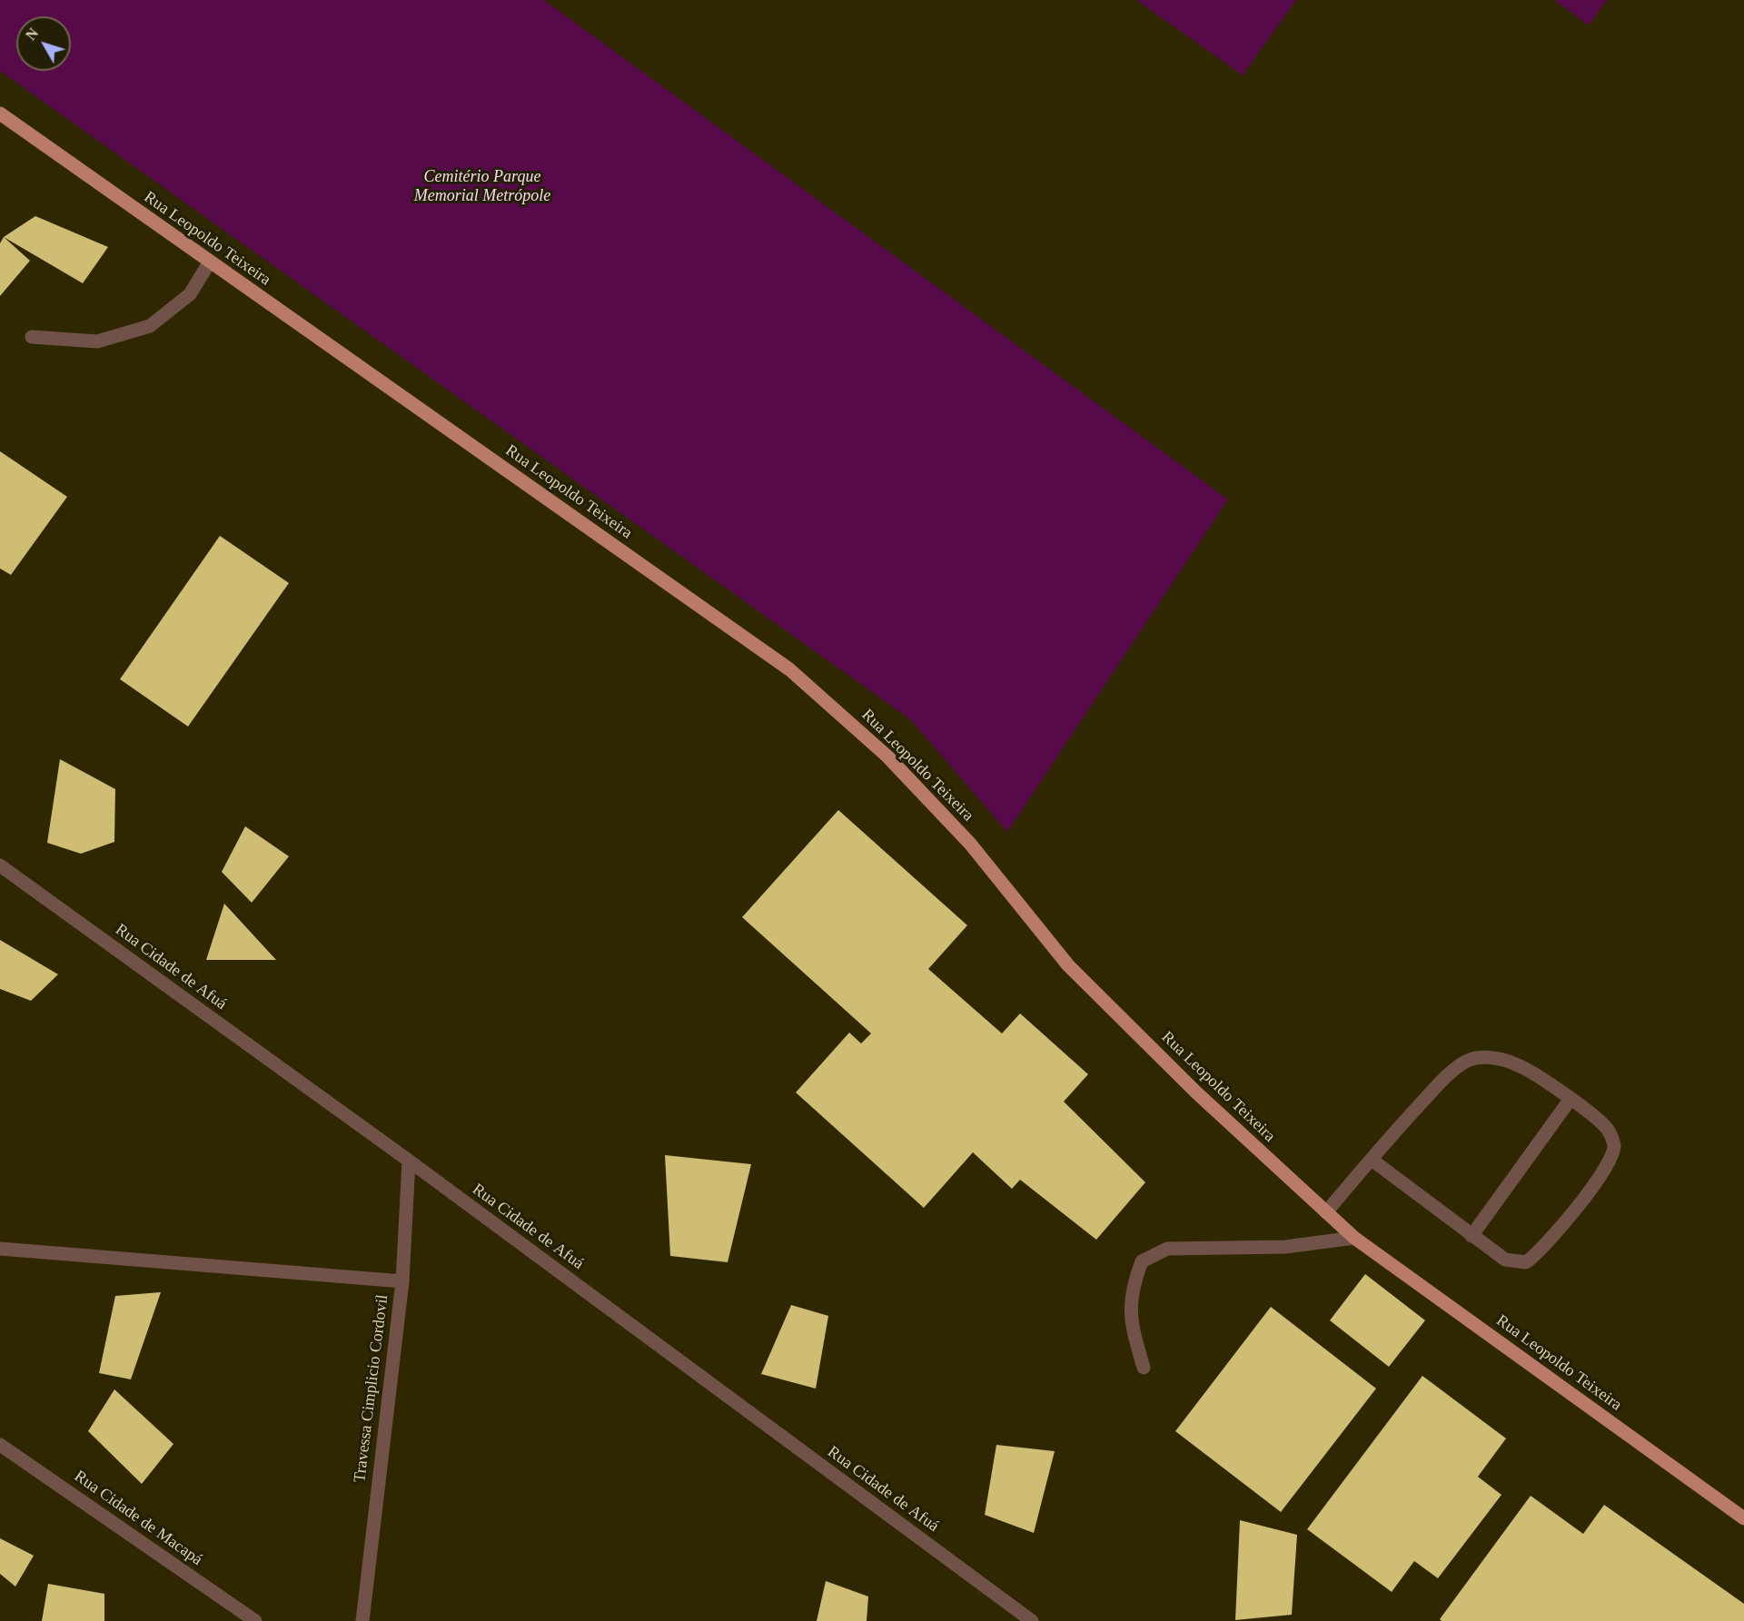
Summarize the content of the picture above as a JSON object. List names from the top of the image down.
{
  "streets": {
    "main road": ["Rua Leopoldo Teixeira"],
    "street": ["Rua Cidade de Afuá", "Travessa Cimplicio Cordovil", "Rua Cidade de Macapá"]
  },
  "crossings": [
    ["Rua Cidade de Afuá", "Travessa Cimplicio Cordovil"]
  ],
  "parks": ["Cemitério Parque Memorial Metrópole"],
  "north": "top left"
}
